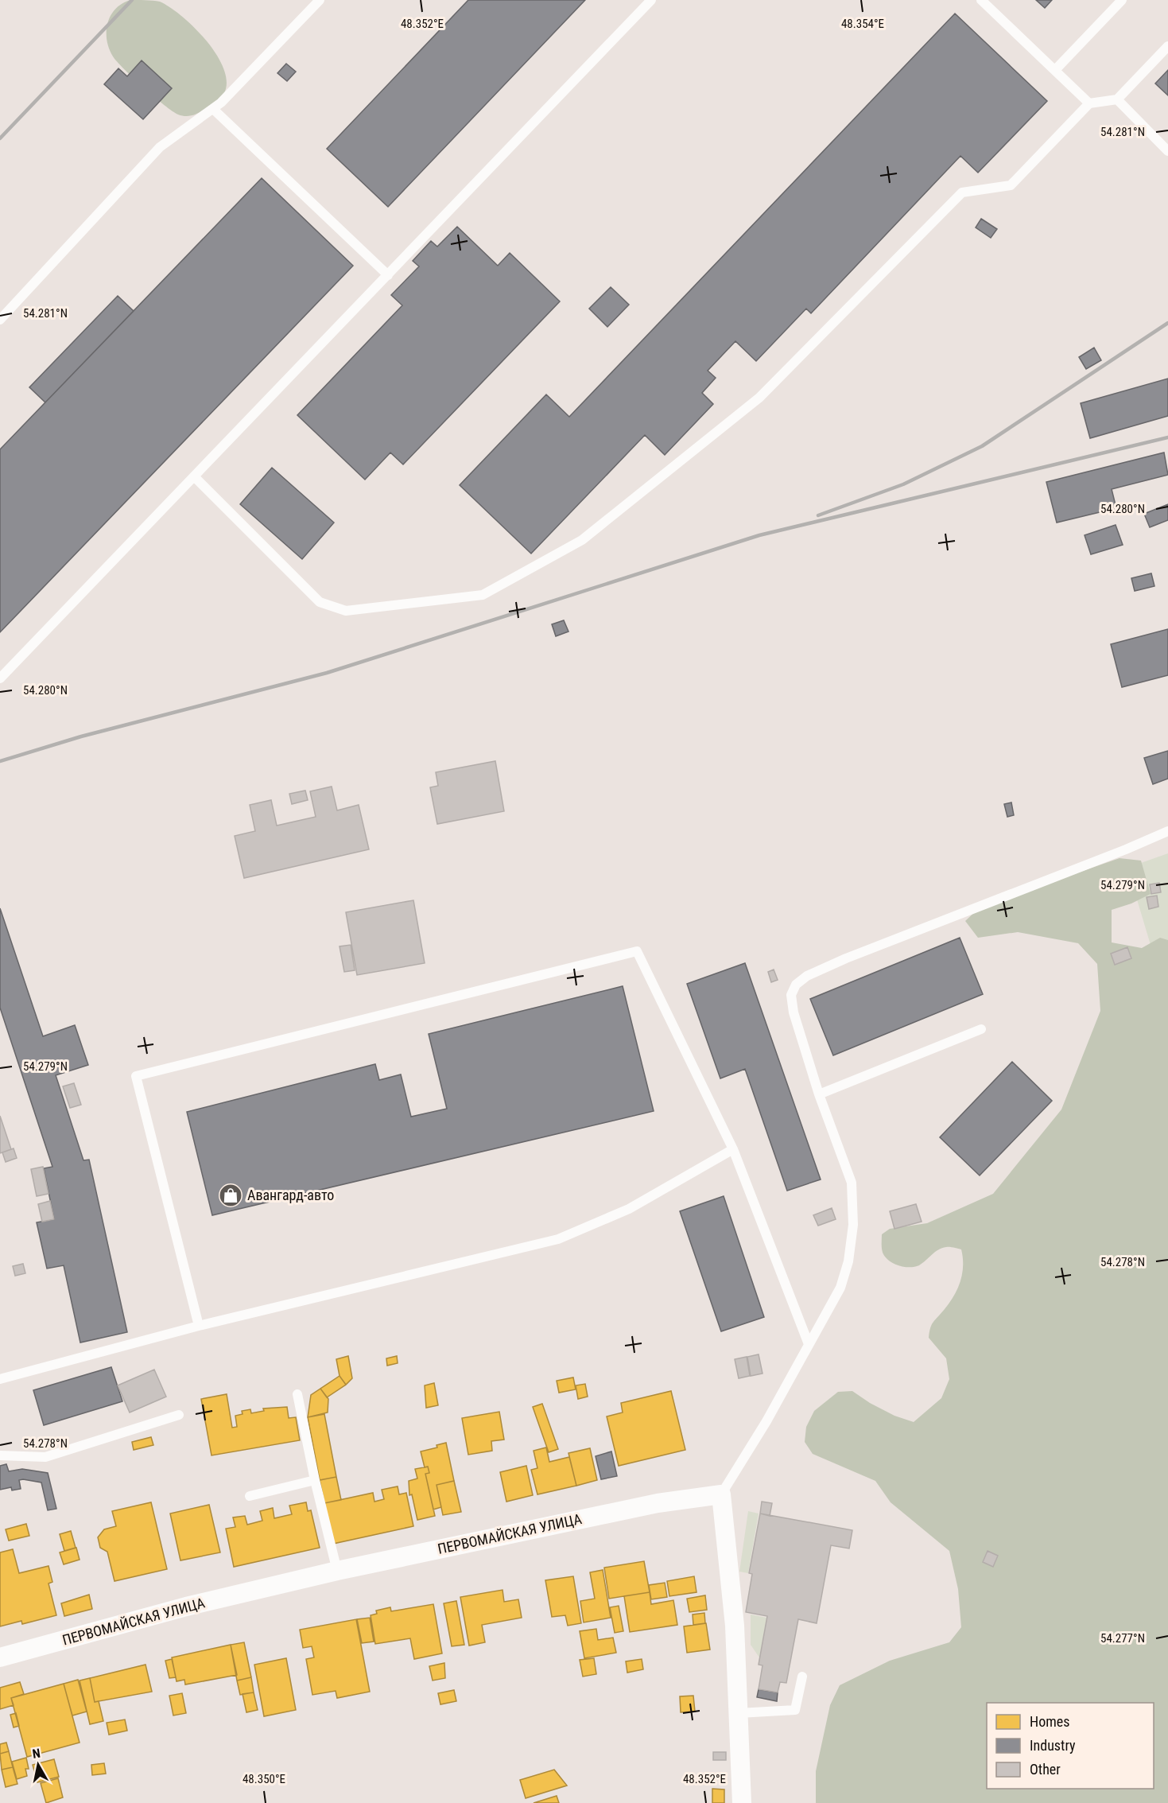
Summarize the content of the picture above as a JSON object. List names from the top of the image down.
{
  "streets": {
    "street": ["ПЕРВОМАЙСКАЯ УЛИЦА"]
  },
  "places": {
    "shop": ["Авангард-авто"]
  },
  "legend": ["Homes", "Industry", "Other"],
  "north": "top",
  "coordinates": [
    "48.352°E",
    "48.354°E",
    "54.281°N",
    "54.280°N",
    "54.279°N",
    "54.278°N",
    "54.277°N",
    "48.350°E"
  ]
}
